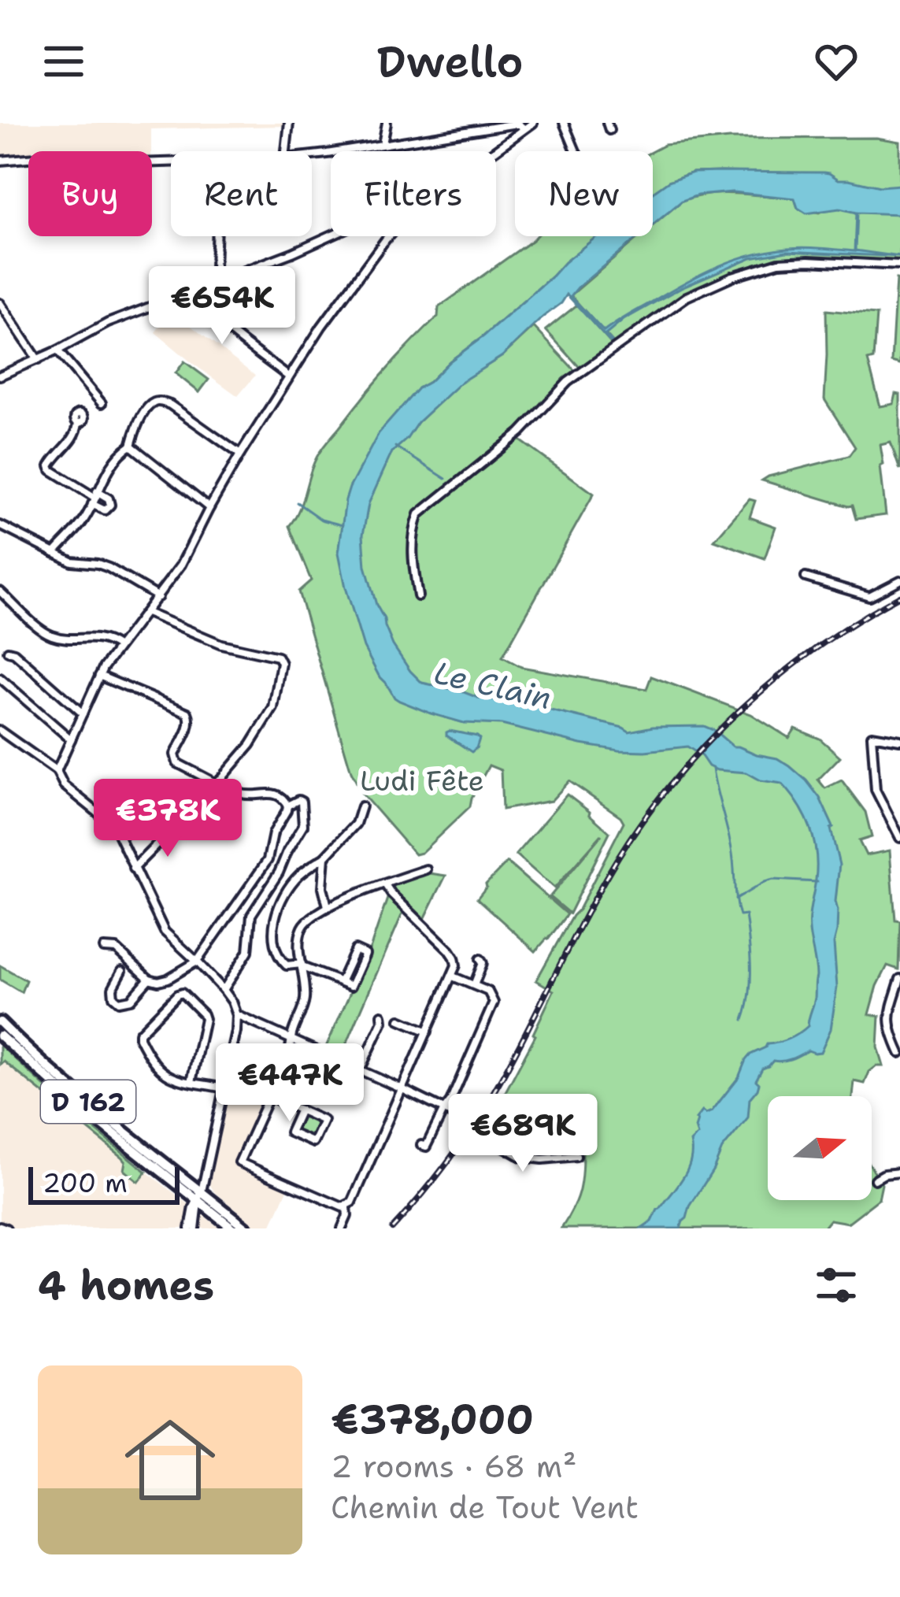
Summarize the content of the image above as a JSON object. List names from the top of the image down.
{
  "streets": {
    "main road": ["D 162"]
  },
  "water": ["Le Clain"],
  "parks": ["Ludi Fête"],
  "scale_bar": "200 m",
  "north": "right",
  "page": {
    "header": "Dwello",
    "chip": [
      "Buy",
      "Rent",
      "Filters",
      "New"
    ],
    "price": [
      "€654K",
      "€378K",
      "€447K",
      "€689K"
    ],
    "scale": "200 m",
    "heading": "4 homes",
    "list": [
      {
        "name": "€378,000",
        "note": "2 rooms · 68 m² · Chemin de Tout Vent"
      }
    ]
  }
}
